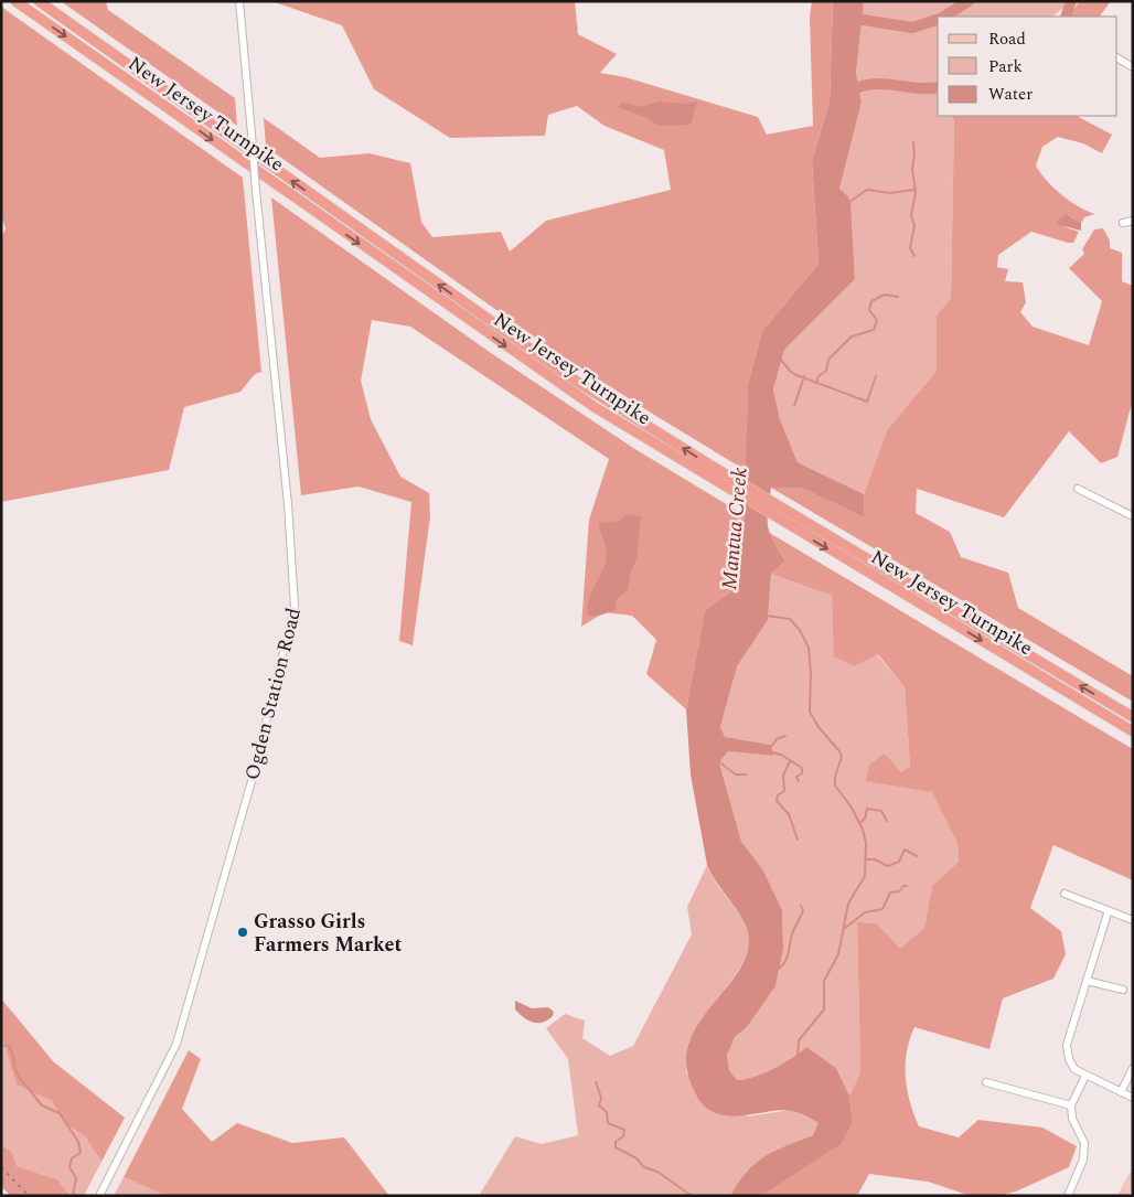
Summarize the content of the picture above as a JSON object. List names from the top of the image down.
{
  "streets": {
    "highway": ["New Jersey Turnpike"],
    "street": ["Ogden Station Road"]
  },
  "water": ["Mantua Creek"],
  "places": ["Grasso Girls Farmers Market"],
  "legend": ["Road", "Park", "Water"]
}
